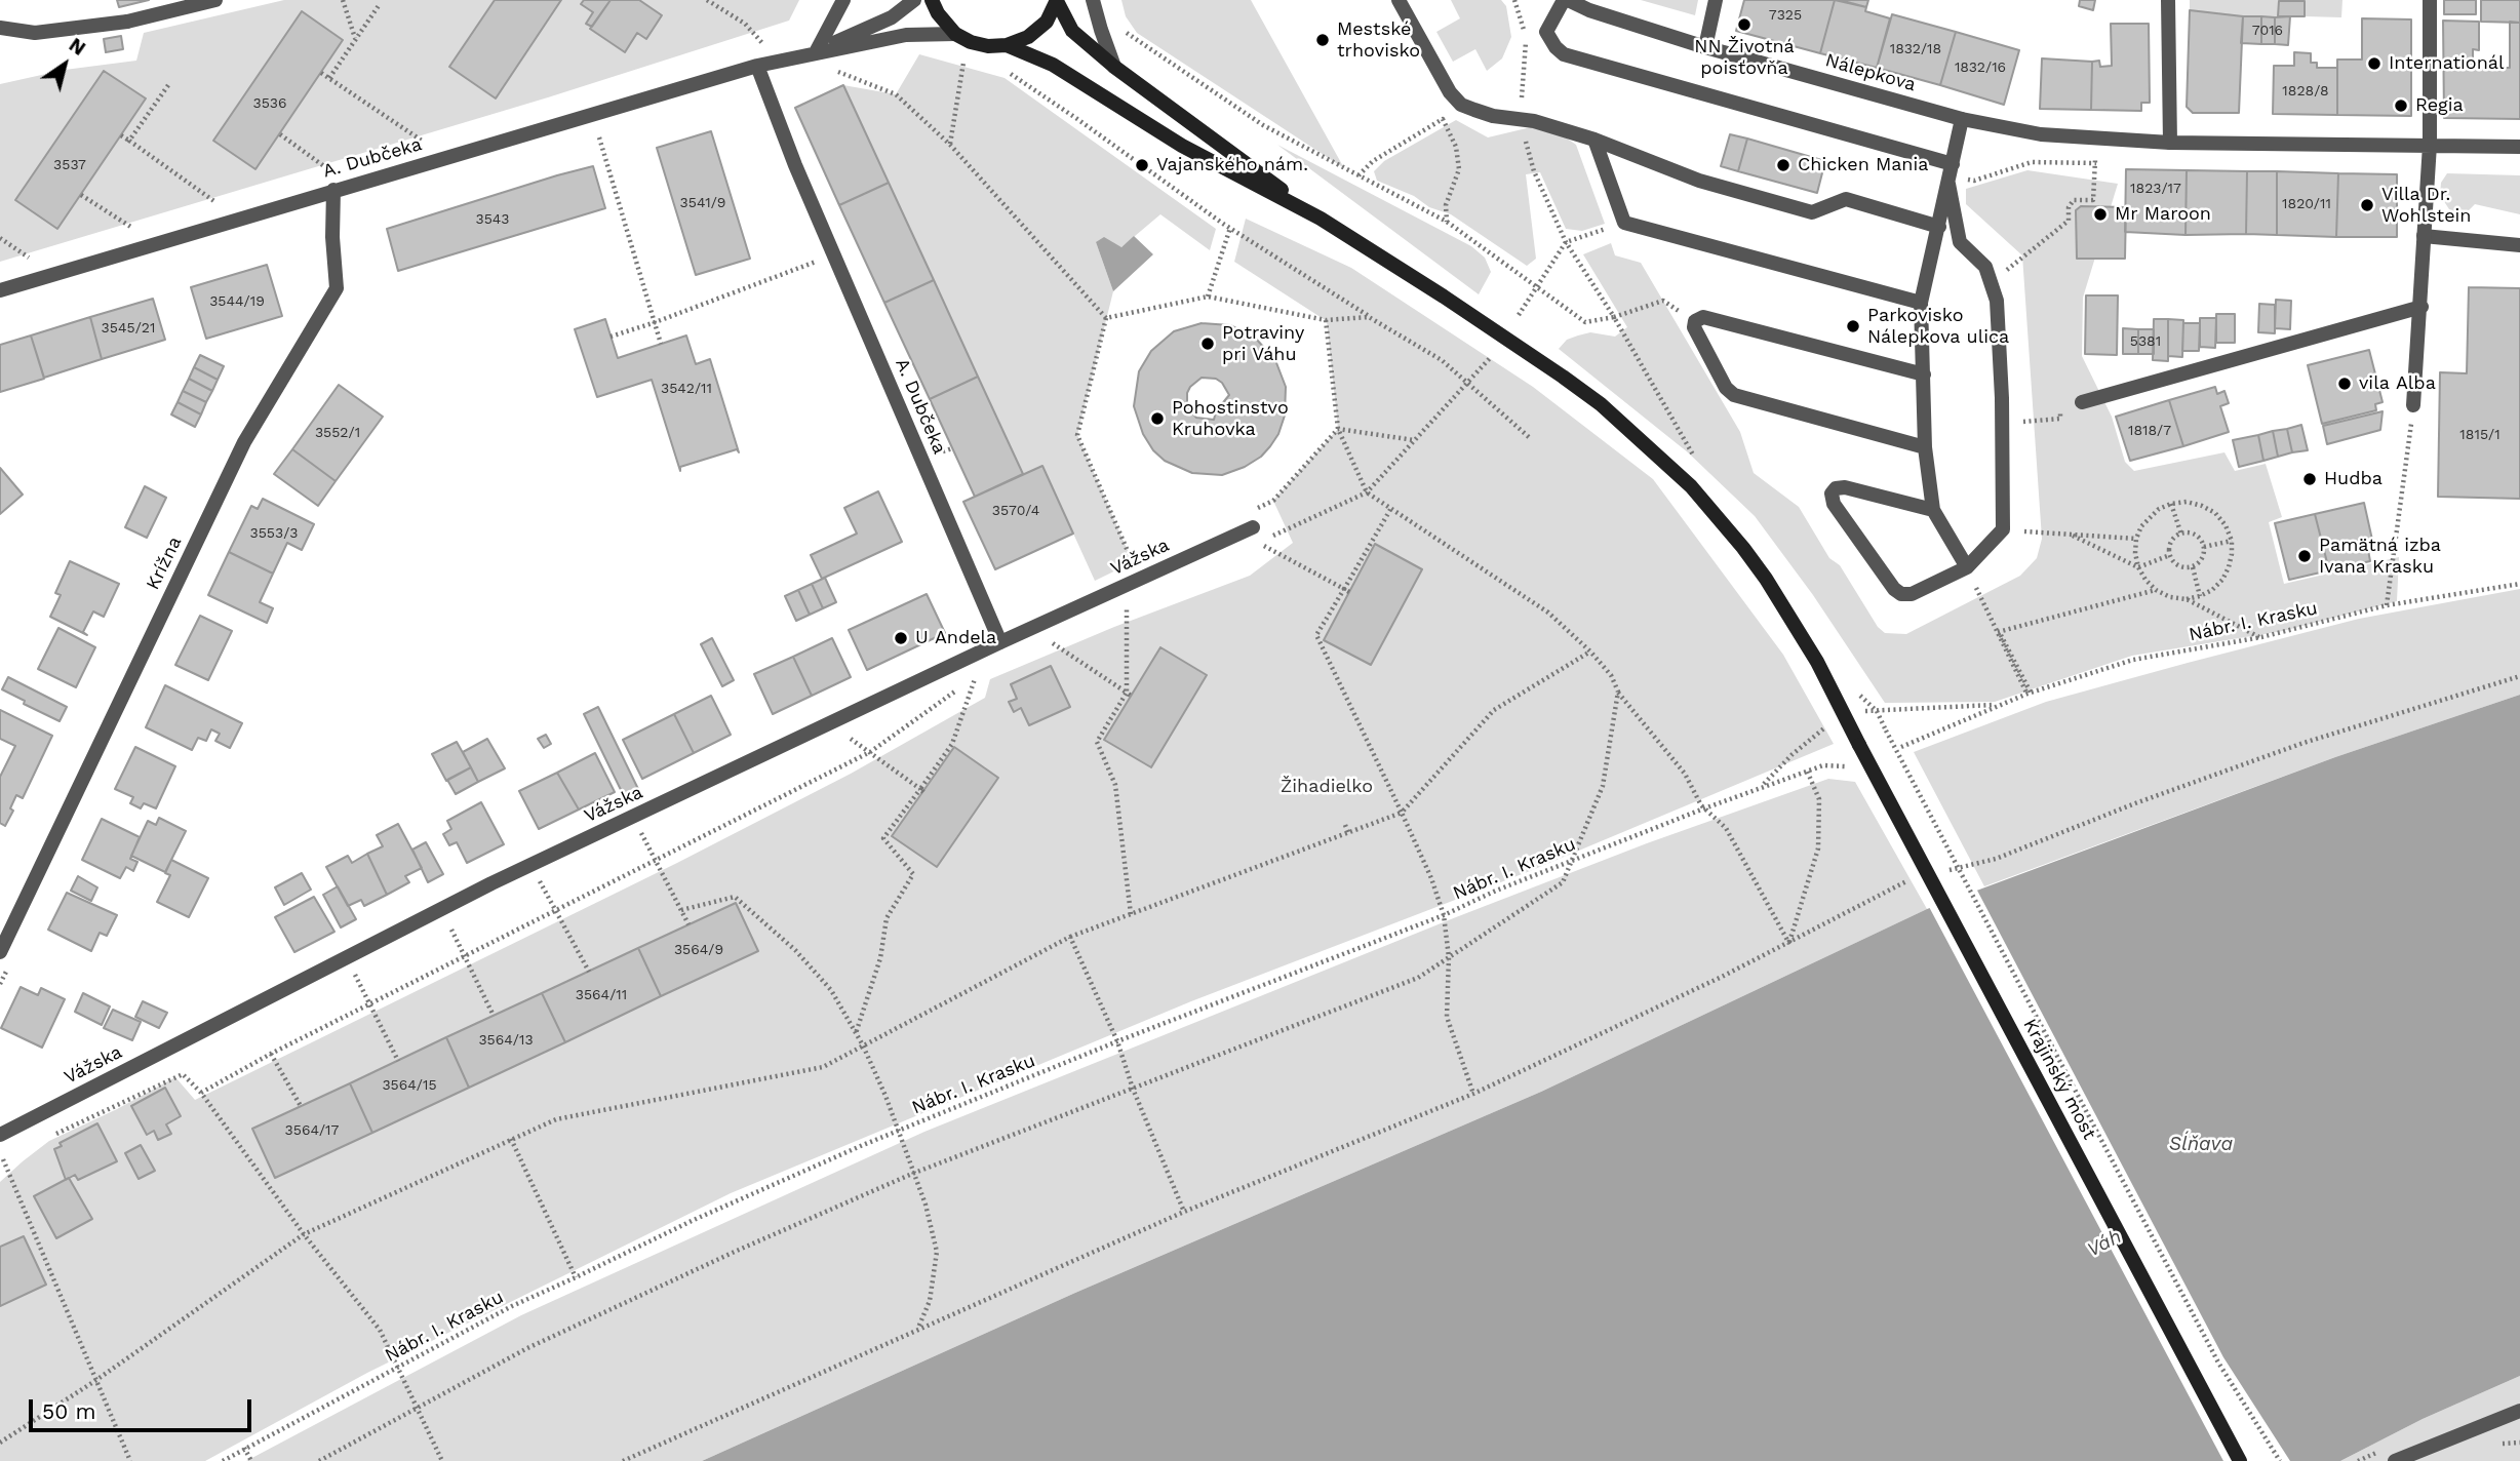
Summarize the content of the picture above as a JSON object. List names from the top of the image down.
{
  "streets": {
    "main road": ["Krajinský most"],
    "street": [
      "Nálepkova",
      "A. Dubčeka",
      "Vážska",
      "Krížna"
    ],
    "path": ["Nábr. I. Krasku"]
  },
  "crossings": [
    ["A. Dubčeka", "Vážska"],
    ["A. Dubčeka", "Krížna"],
    ["Nábr. I. Krasku", "Krajinský most"]
  ],
  "water": ["Sĺňava", "Váh"],
  "parks": ["Žihadielko"],
  "places": [
    "NN Životná poisťovňa",
    "Mestské trhovisko",
    "Internationál",
    "Regia",
    "Vajanského nám.",
    "Chicken Mania",
    "Villa Dr. Wohlstein",
    "Mr Maroon",
    "Parkovisko Nálepkova ulica",
    "Potraviny pri Váhu",
    "vila Alba",
    "Pohostinstvo Kruhovka",
    "Hudba",
    "Pamätná izba Ivana Krasku",
    "U Andela"
  ],
  "house_numbers": [
    "7325",
    "7016",
    "1832/18",
    "1832/16",
    "1828/8",
    "3536",
    "3537",
    "1823/17",
    "3541/9",
    "1820/11",
    "3543",
    "3544/19",
    "3545/21",
    "5381",
    "3542/11",
    "1818/7",
    "3552/1",
    "1815/1",
    "3570/4",
    "3553/3",
    "3564/9",
    "3564/11",
    "3564/13",
    "3564/15",
    "3564/17"
  ],
  "scale_bar": "50 m",
  "north": "top right"
}
